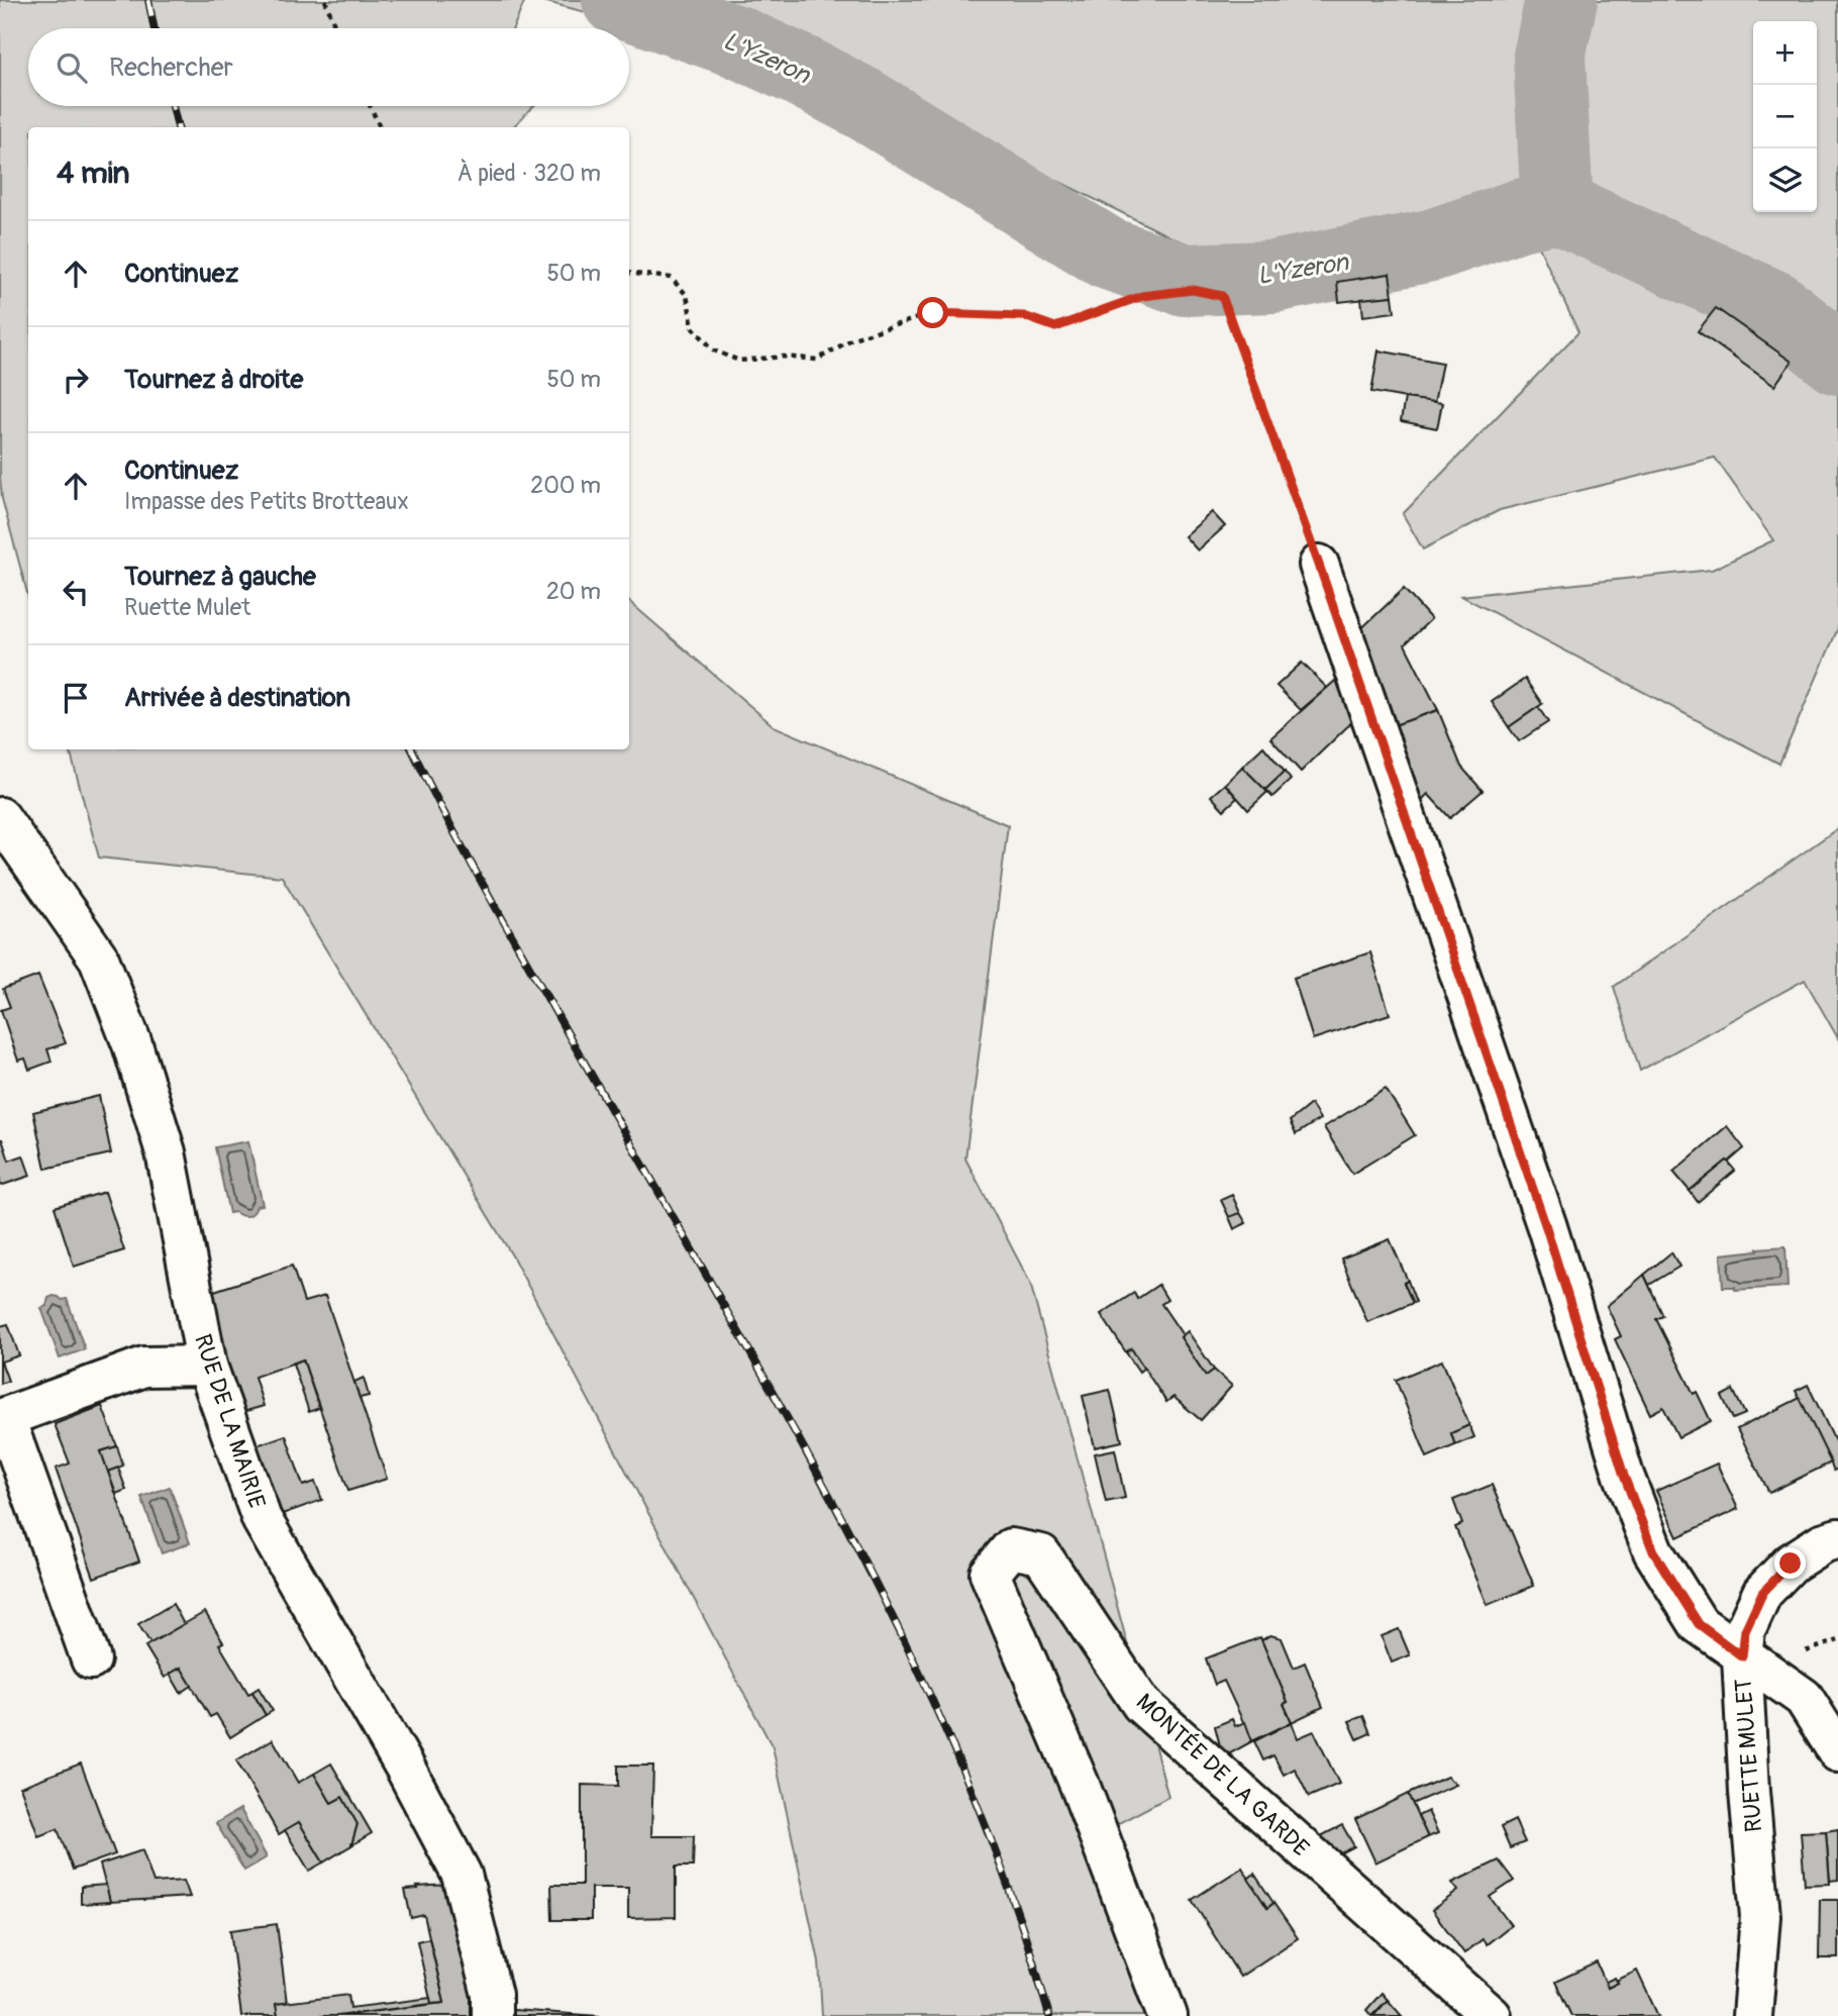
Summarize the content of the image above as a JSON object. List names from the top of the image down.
{
  "streets": {
    "street": ["RUE DE LA MAIRIE", "RUETTE MULET", "MONTÉE DE LA GARDE"]
  },
  "water": ["L'Yzeron"],
  "page": {
    "map_buttons": ["+", "−"],
    "search": "Rechercher",
    "heading": ["4 min", "À pied · 320 m"],
    "list": [
      ["Continuez", "50 m"],
      ["Tournez à droite", "50 m"],
      ["Continuez", "Impasse des Petits Brotteaux", "200 m"],
      ["Tournez à gauche", "Ruette Mulet", "20 m"],
      "Arrivée à destination"
    ]
  }
}
